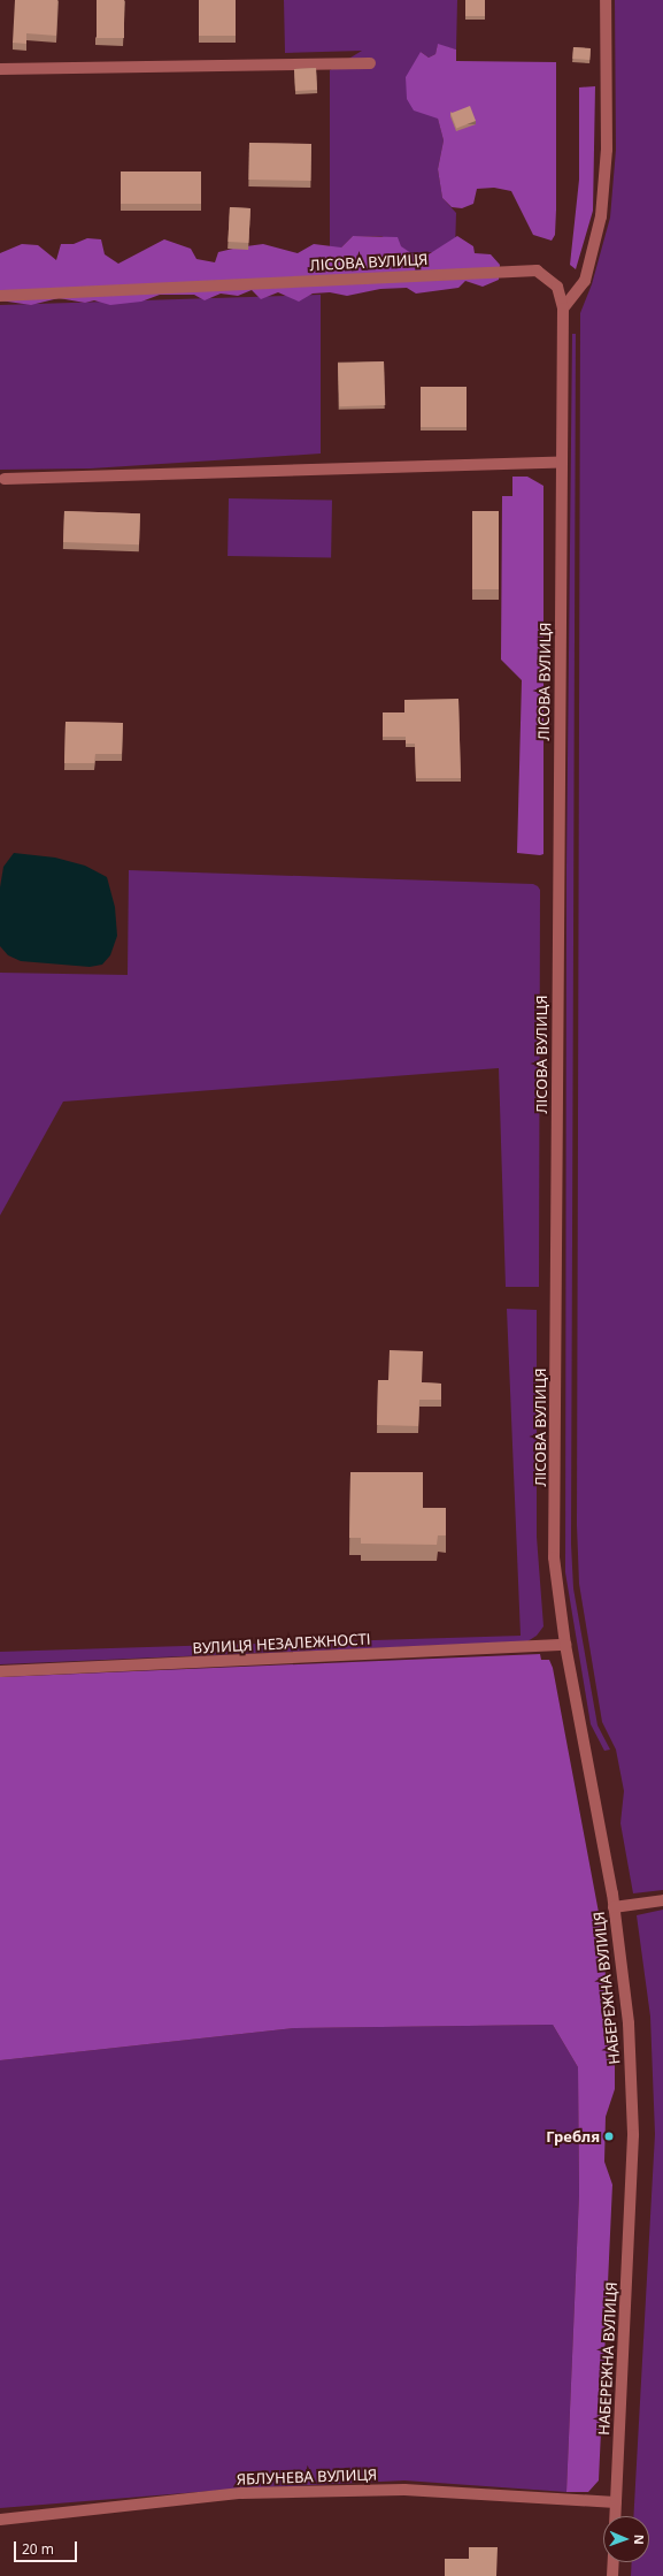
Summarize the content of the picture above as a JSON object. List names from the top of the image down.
{
  "streets": {
    "street": [
      "ЛІСОВА ВУЛИЦЯ",
      "ВУЛИЦЯ НЕЗАЛЕЖНОСТІ",
      "НАБЕРЕЖНА ВУЛИЦЯ",
      "ЯБЛУНЕВА ВУЛИЦЯ"
    ]
  },
  "crossings": [
    ["ЛІСОВА ВУЛИЦЯ", "ВУЛИЦЯ НЕЗАЛЕЖНОСТІ"],
    ["ЛІСОВА ВУЛИЦЯ", "НАБЕРЕЖНА ВУЛИЦЯ"],
    ["ВУЛИЦЯ НЕЗАЛЕЖНОСТІ", "НАБЕРЕЖНА ВУЛИЦЯ"],
    ["НАБЕРЕЖНА ВУЛИЦЯ", "ЯБЛУНЕВА ВУЛИЦЯ"]
  ],
  "places": ["Гребля"],
  "scale_bar": "20 m",
  "north": "right"
}
